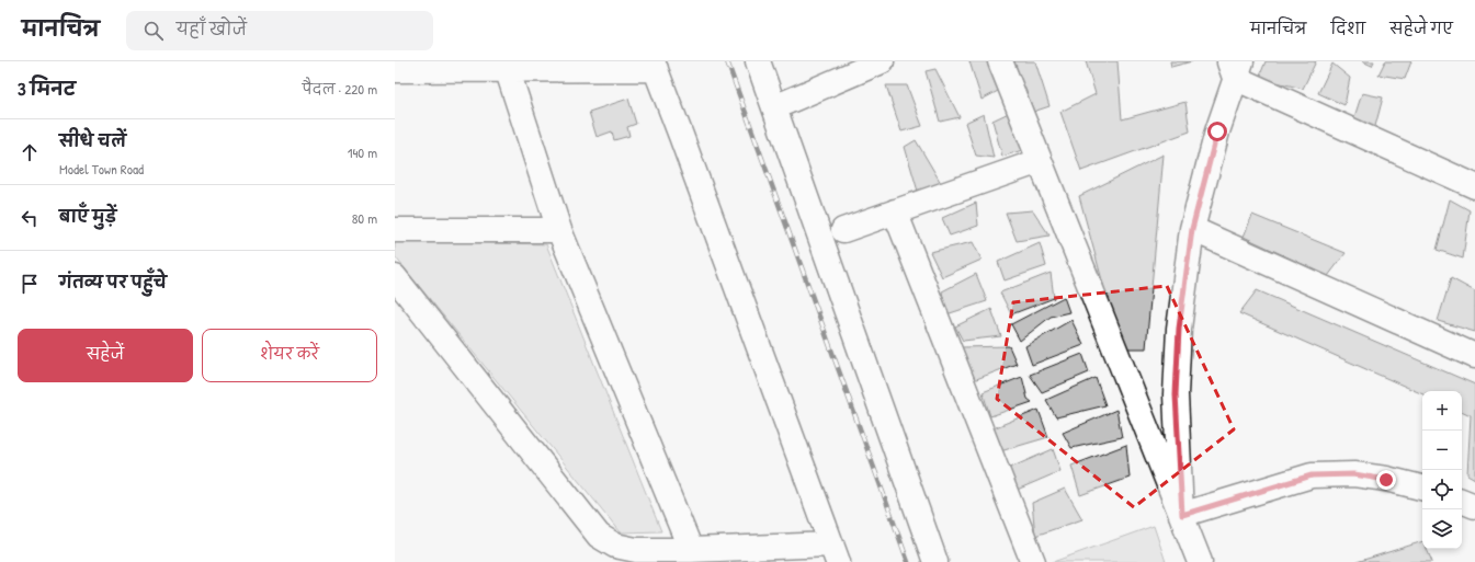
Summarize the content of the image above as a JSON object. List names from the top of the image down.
{
  "page": {
    "header": "मानचित्र",
    "search": "यहाँ खोजें",
    "nav": ["मानचित्र", "दिशा", "सहेजे गए"],
    "heading": ["3 मिनट", "पैदल · 220 m"],
    "list": [
      ["सीधे चलें", "Model Town Road", "140 m"],
      ["बाएँ मुड़ें", "80 m"],
      "गंतव्य पर पहुँचे"
    ],
    "buttons": ["सहेजें", "शेयर करें"],
    "map_buttons": ["+", "−"]
  }
}
